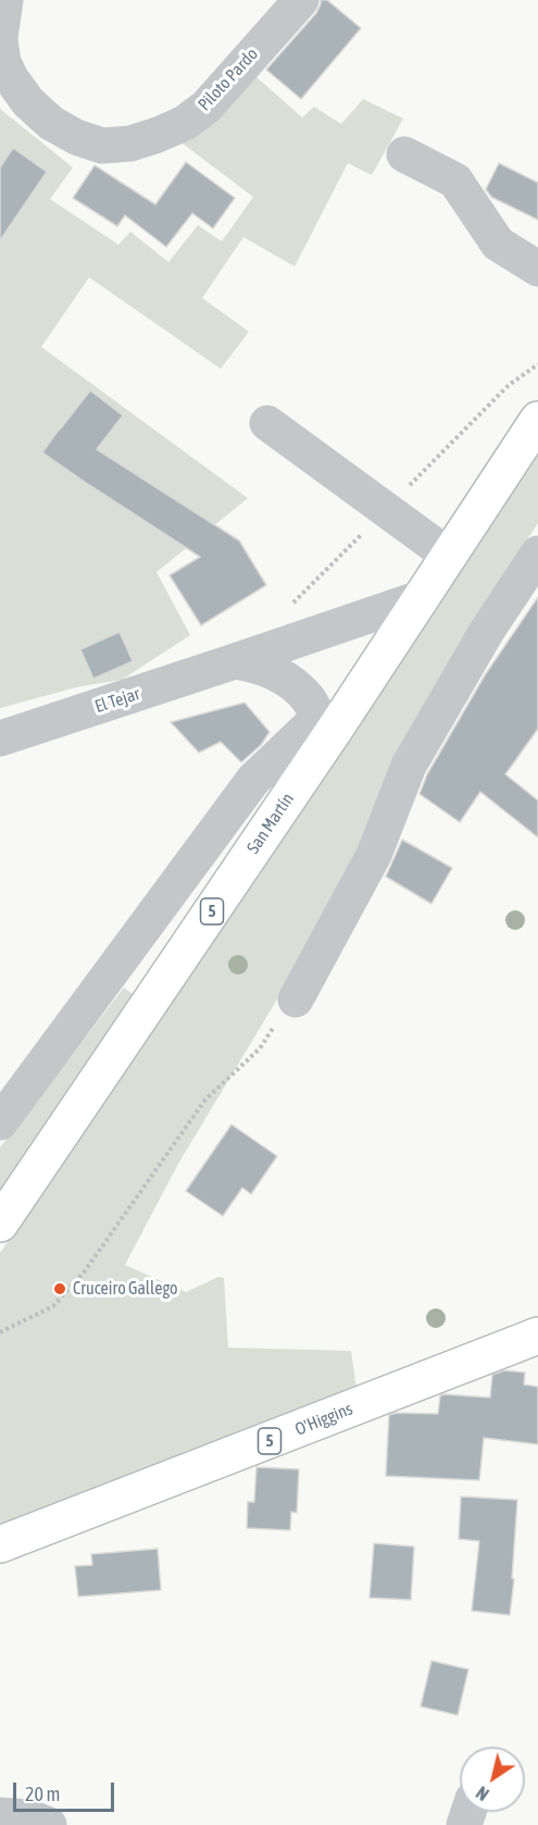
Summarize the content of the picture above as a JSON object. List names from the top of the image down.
{
  "streets": {
    "highway": ["San Martín", "5", "O'Higgins"],
    "street": ["Piloto Pardo", "El Tejar"]
  },
  "crossings": [
    ["El Tejar", "San Martín"]
  ],
  "places": ["Cruceiro Gallego"],
  "scale_bar": "20 m",
  "north": "bottom left"
}
